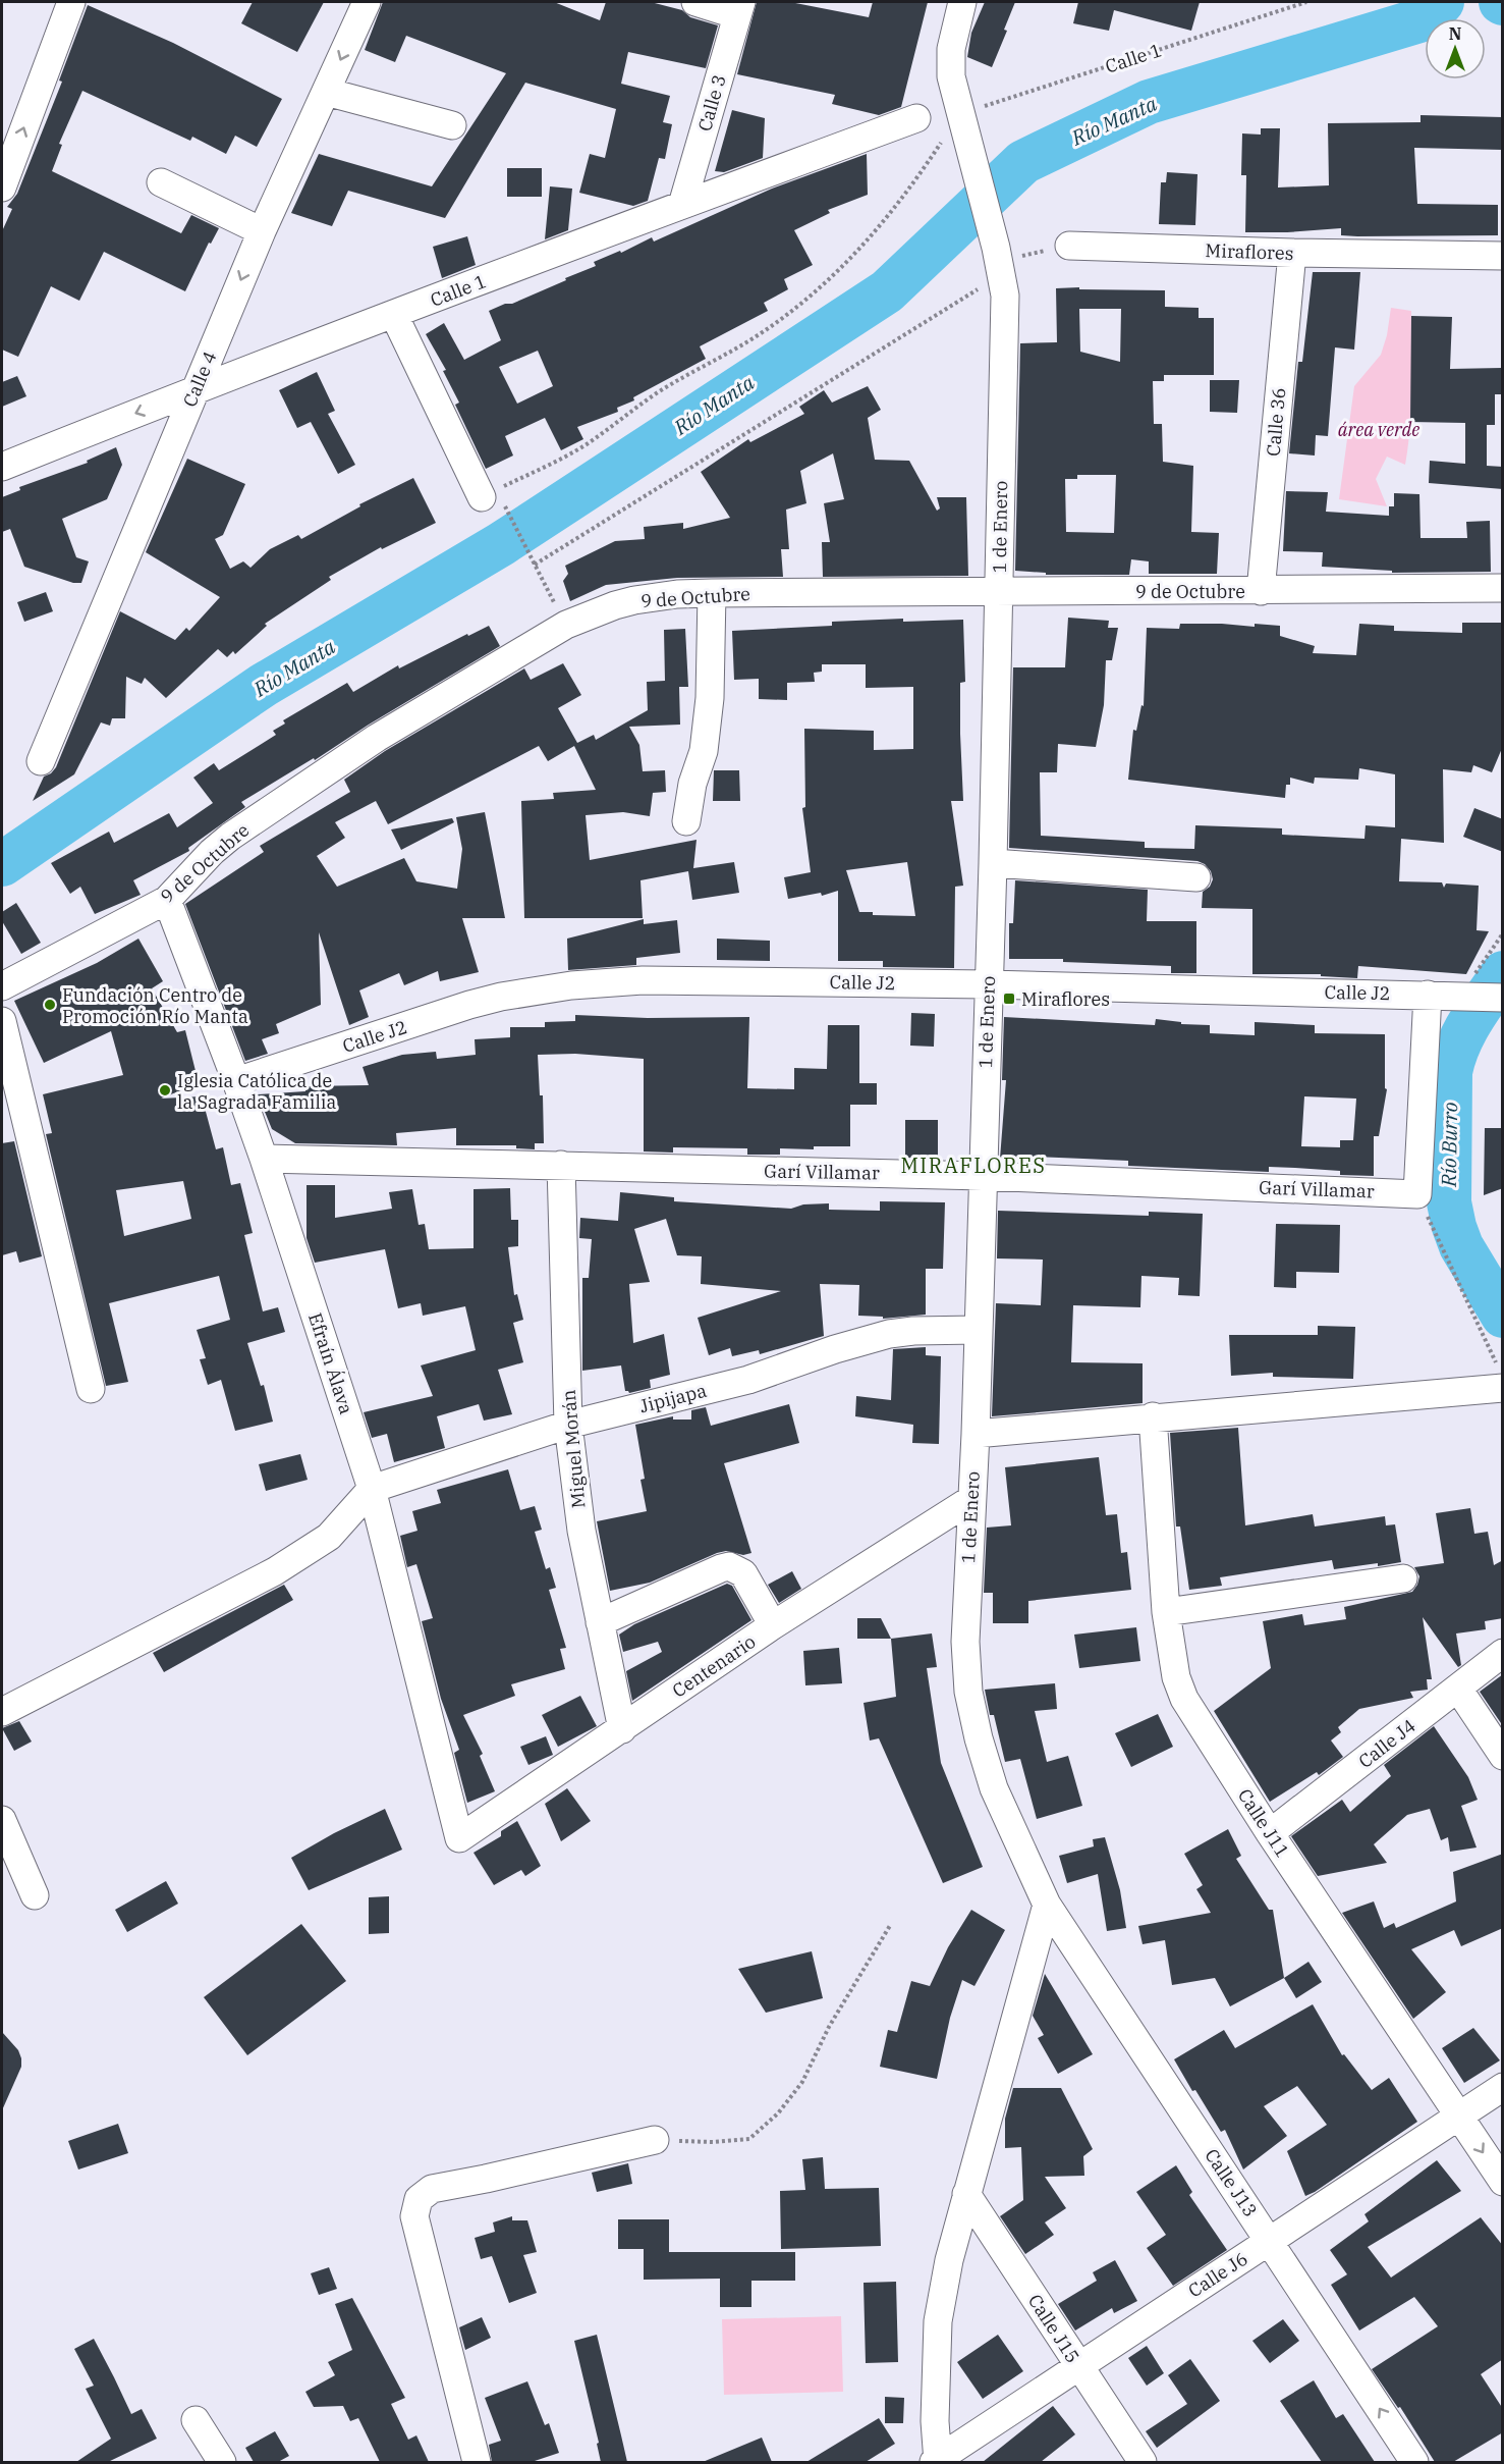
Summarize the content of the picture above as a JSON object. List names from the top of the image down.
{
  "streets": {
    "street": [
      "Calle 1",
      "Calle 3",
      "Miraflores",
      "Calle 4",
      "Calle 36",
      "1 de Enero",
      "9 de Octubre",
      "Calle J2",
      "Garí Villamar",
      "Efraín Álava",
      "Jipijapa",
      "Miguel Morán",
      "Centenario",
      "Calle J4",
      "Calle J11",
      "Calle J13",
      "Calle J6",
      "Calle J15"
    ]
  },
  "crossings": [
    ["Calle 1", "Calle 3"],
    ["Calle 1", "Calle 4"],
    ["Calle 1", "1 de Enero"],
    ["Miraflores", "Calle 36"],
    ["Calle 36", "9 de Octubre"],
    ["1 de Enero", "9 de Octubre"],
    ["1 de Enero", "Calle J2"],
    ["1 de Enero", "Garí Villamar"],
    ["1 de Enero", "Jipijapa"],
    ["1 de Enero", "Centenario"],
    ["1 de Enero", "Calle J13"],
    ["9 de Octubre", "Efraín Álava"],
    ["Calle J2", "Efraín Álava"],
    ["Garí Villamar", "Efraín Álava"],
    ["Garí Villamar", "Miguel Morán"],
    ["Efraín Álava", "Jipijapa"],
    ["Efraín Álava", "Centenario"],
    ["Jipijapa", "Miguel Morán"],
    ["Miguel Morán", "Centenario"],
    ["Calle J4", "Calle J11"],
    ["Calle J11", "Calle J6"],
    ["Calle J13", "Calle J6"],
    ["Calle J6", "Calle J15"]
  ],
  "one_way": ["Calle J13"],
  "districts": ["MIRAFLORES"],
  "water": ["Río Manta", "Río Burro"],
  "parks": ["área verde"],
  "places": {
    "transit": ["Miraflores"],
    "other": ["Fundación Centro de Promoción Río Manta", "Iglesia Católica de la Sagrada Familia"]
  },
  "north": "top"
}
